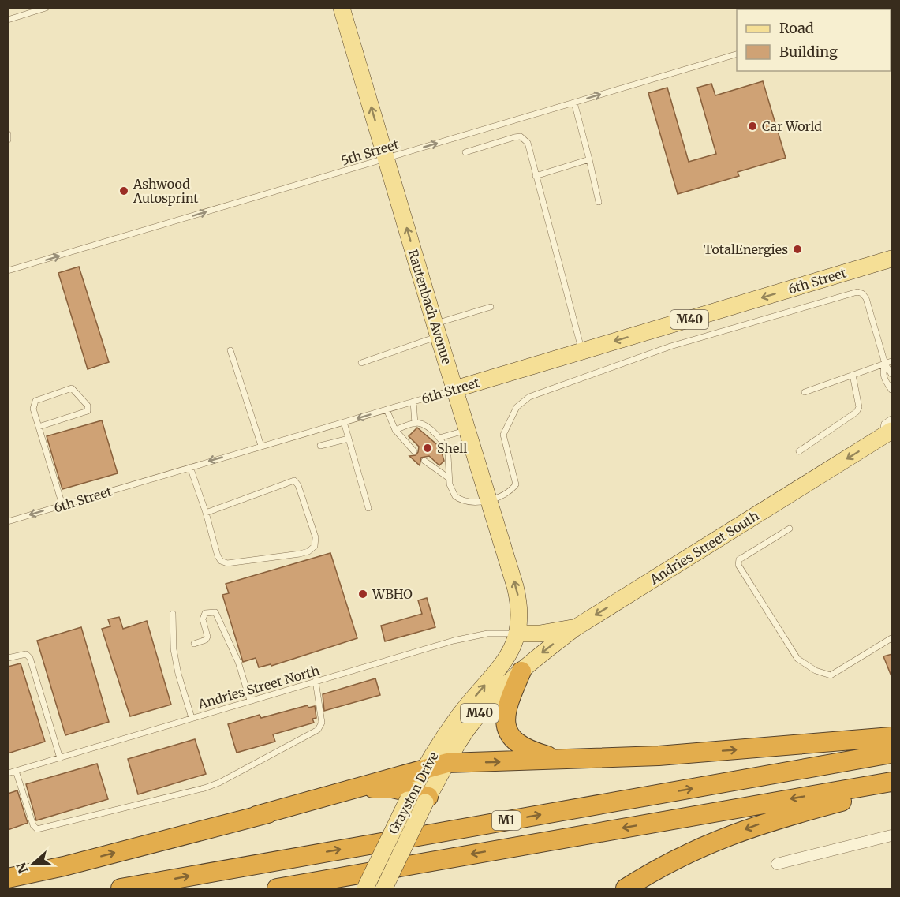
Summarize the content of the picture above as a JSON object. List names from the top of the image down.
{
  "streets": {
    "highway": ["M1"],
    "main road": [
      "6th Street",
      "Rautenbach Avenue",
      "M40",
      "Andries Street South",
      "Grayston Drive"
    ],
    "lane": ["5th Street", "Andries Street North"]
  },
  "crossings": [
    ["5th Street", "Rautenbach Avenue"],
    ["6th Street", "Rautenbach Avenue"],
    ["Rautenbach Avenue", "Andries Street North"],
    ["Rautenbach Avenue", "Grayston Drive"],
    ["Andries Street South", "Grayston Drive"],
    ["Andries Street North", "Grayston Drive"]
  ],
  "one_way": [
    "5th Street",
    "6th Street",
    "Rautenbach Avenue",
    "Andries Street South"
  ],
  "places": [
    "Car World",
    "Ashwood Autosprint",
    "TotalEnergies",
    "Shell",
    "WBHO"
  ],
  "legend": ["Road", "Building"],
  "north": "left"
}
